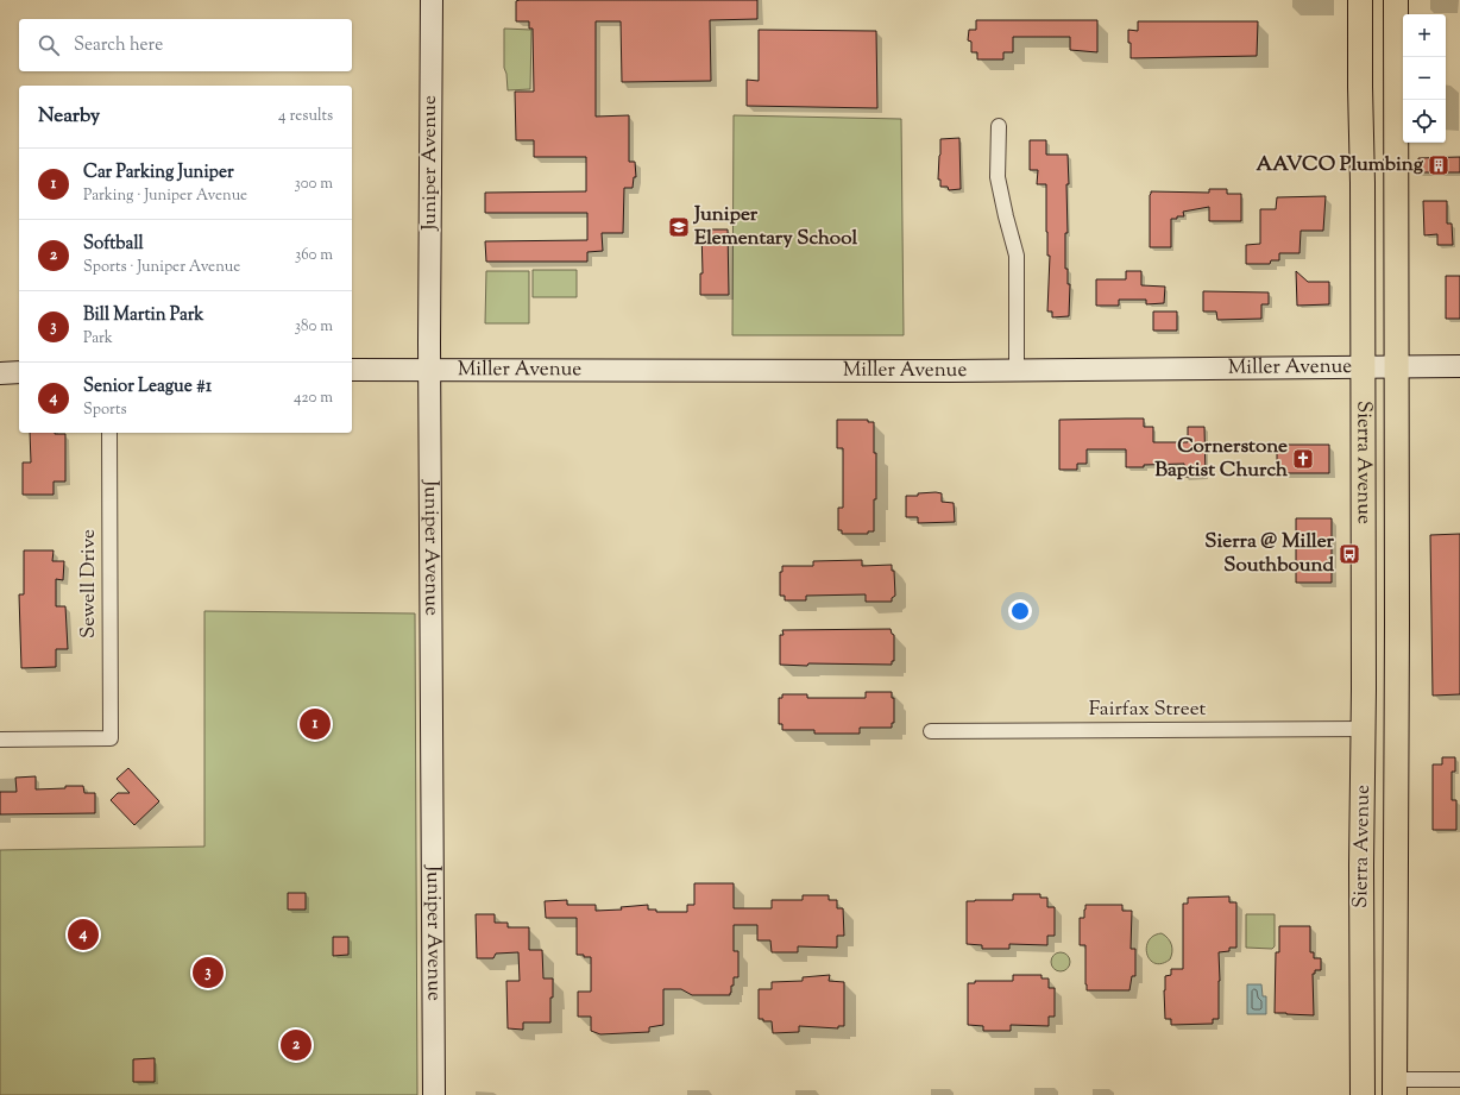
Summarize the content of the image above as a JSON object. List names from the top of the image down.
{
  "streets": {
    "main road": ["Sierra Avenue"],
    "street": [
      "Juniper Avenue",
      "Miller Avenue",
      "Sewell Drive",
      "Fairfax Street"
    ]
  },
  "crossings": [
    ["Juniper Avenue", "Miller Avenue"],
    ["Miller Avenue", "Sierra Avenue"],
    ["Sierra Avenue", "Fairfax Street"]
  ],
  "places": {
    "building": ["AAVCO Plumbing"],
    "school or university": ["Juniper Elementary School"],
    "church": ["Cornerstone Baptist Church"],
    "bus stop": ["Sierra @ Miller Southbound"]
  },
  "page": {
    "map_buttons": ["+", "−"],
    "search": "Search here",
    "heading": ["Nearby", "4 results"],
    "list": [
      {
        "mark": "1",
        "name": "Car Parking Juniper",
        "note": "Parking · Juniper Avenue",
        "value": "300 m"
      },
      {
        "mark": "2",
        "name": "Softball",
        "note": "Sports · Juniper Avenue",
        "value": "360 m"
      },
      {
        "mark": "3",
        "name": "Bill Martin Park",
        "note": "Park",
        "value": "380 m"
      },
      {
        "mark": "4",
        "name": "Senior League #1",
        "note": "Sports",
        "value": "420 m"
      }
    ],
    "pins": [
      "1",
      "4",
      "3",
      "2"
    ]
  }
}
